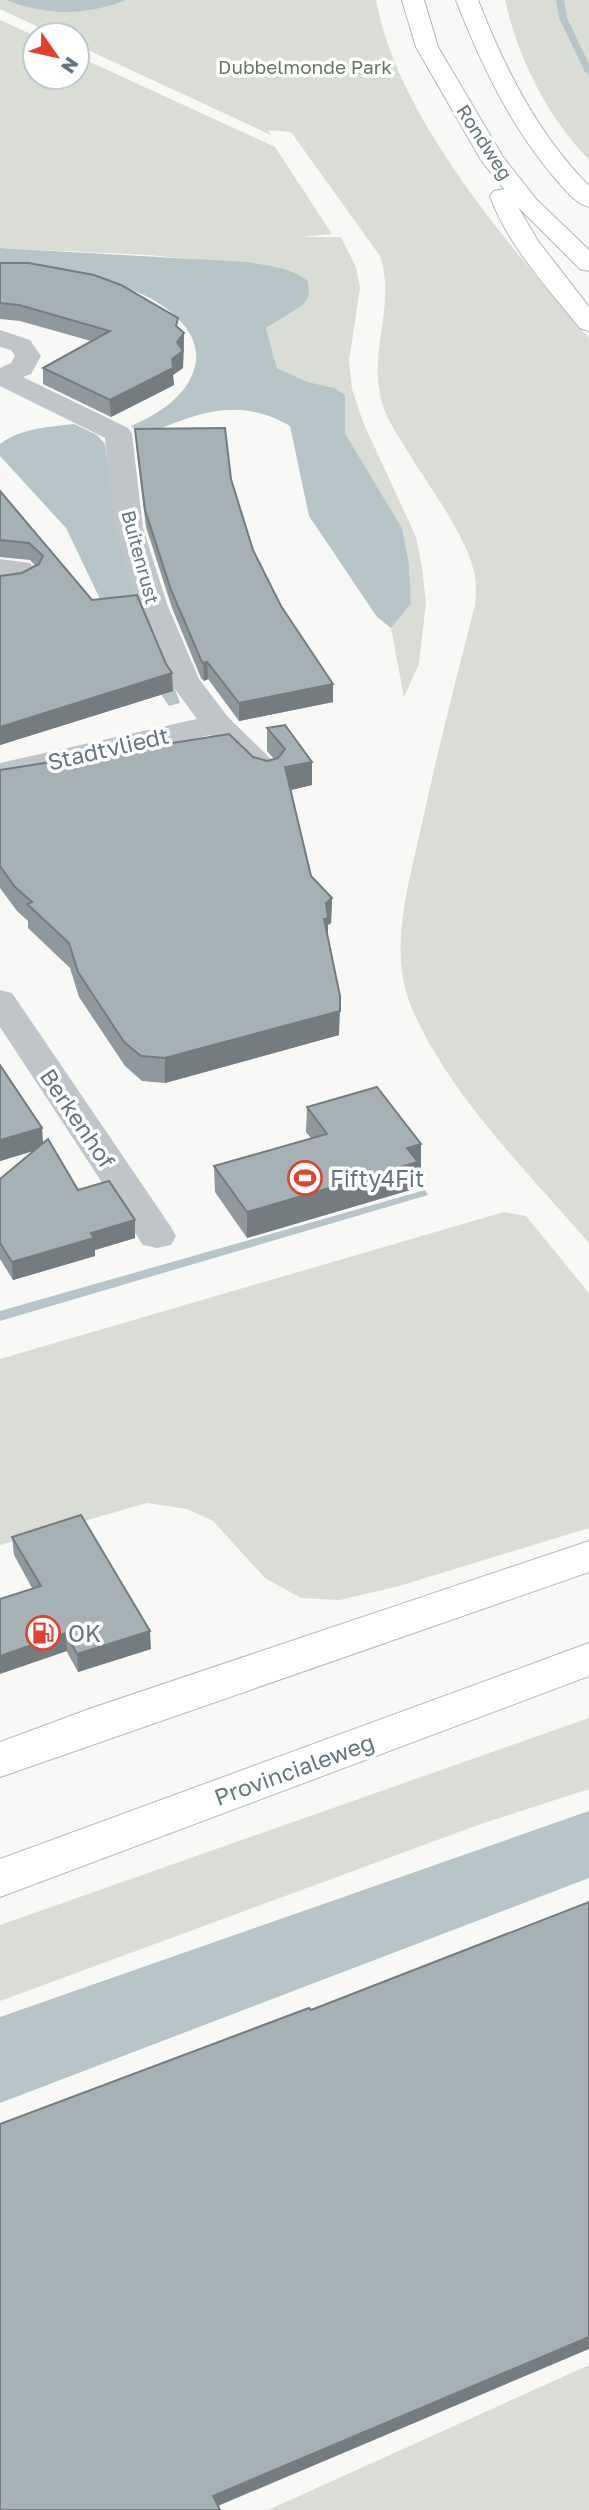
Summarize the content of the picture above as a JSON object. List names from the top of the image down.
{
  "streets": {
    "main road": ["Rondweg", "Provincialeweg"],
    "street": ["Buitenrust", "Stadtvliedt", "Berkenhof"]
  },
  "crossings": [
    ["Buitenrust", "Stadtvliedt"]
  ],
  "parks": ["Dubbelmonde Park"],
  "places": {
    "sports": ["Fifty4Fit"],
    "fuel station": ["OK"]
  },
  "north": "bottom right"
}
